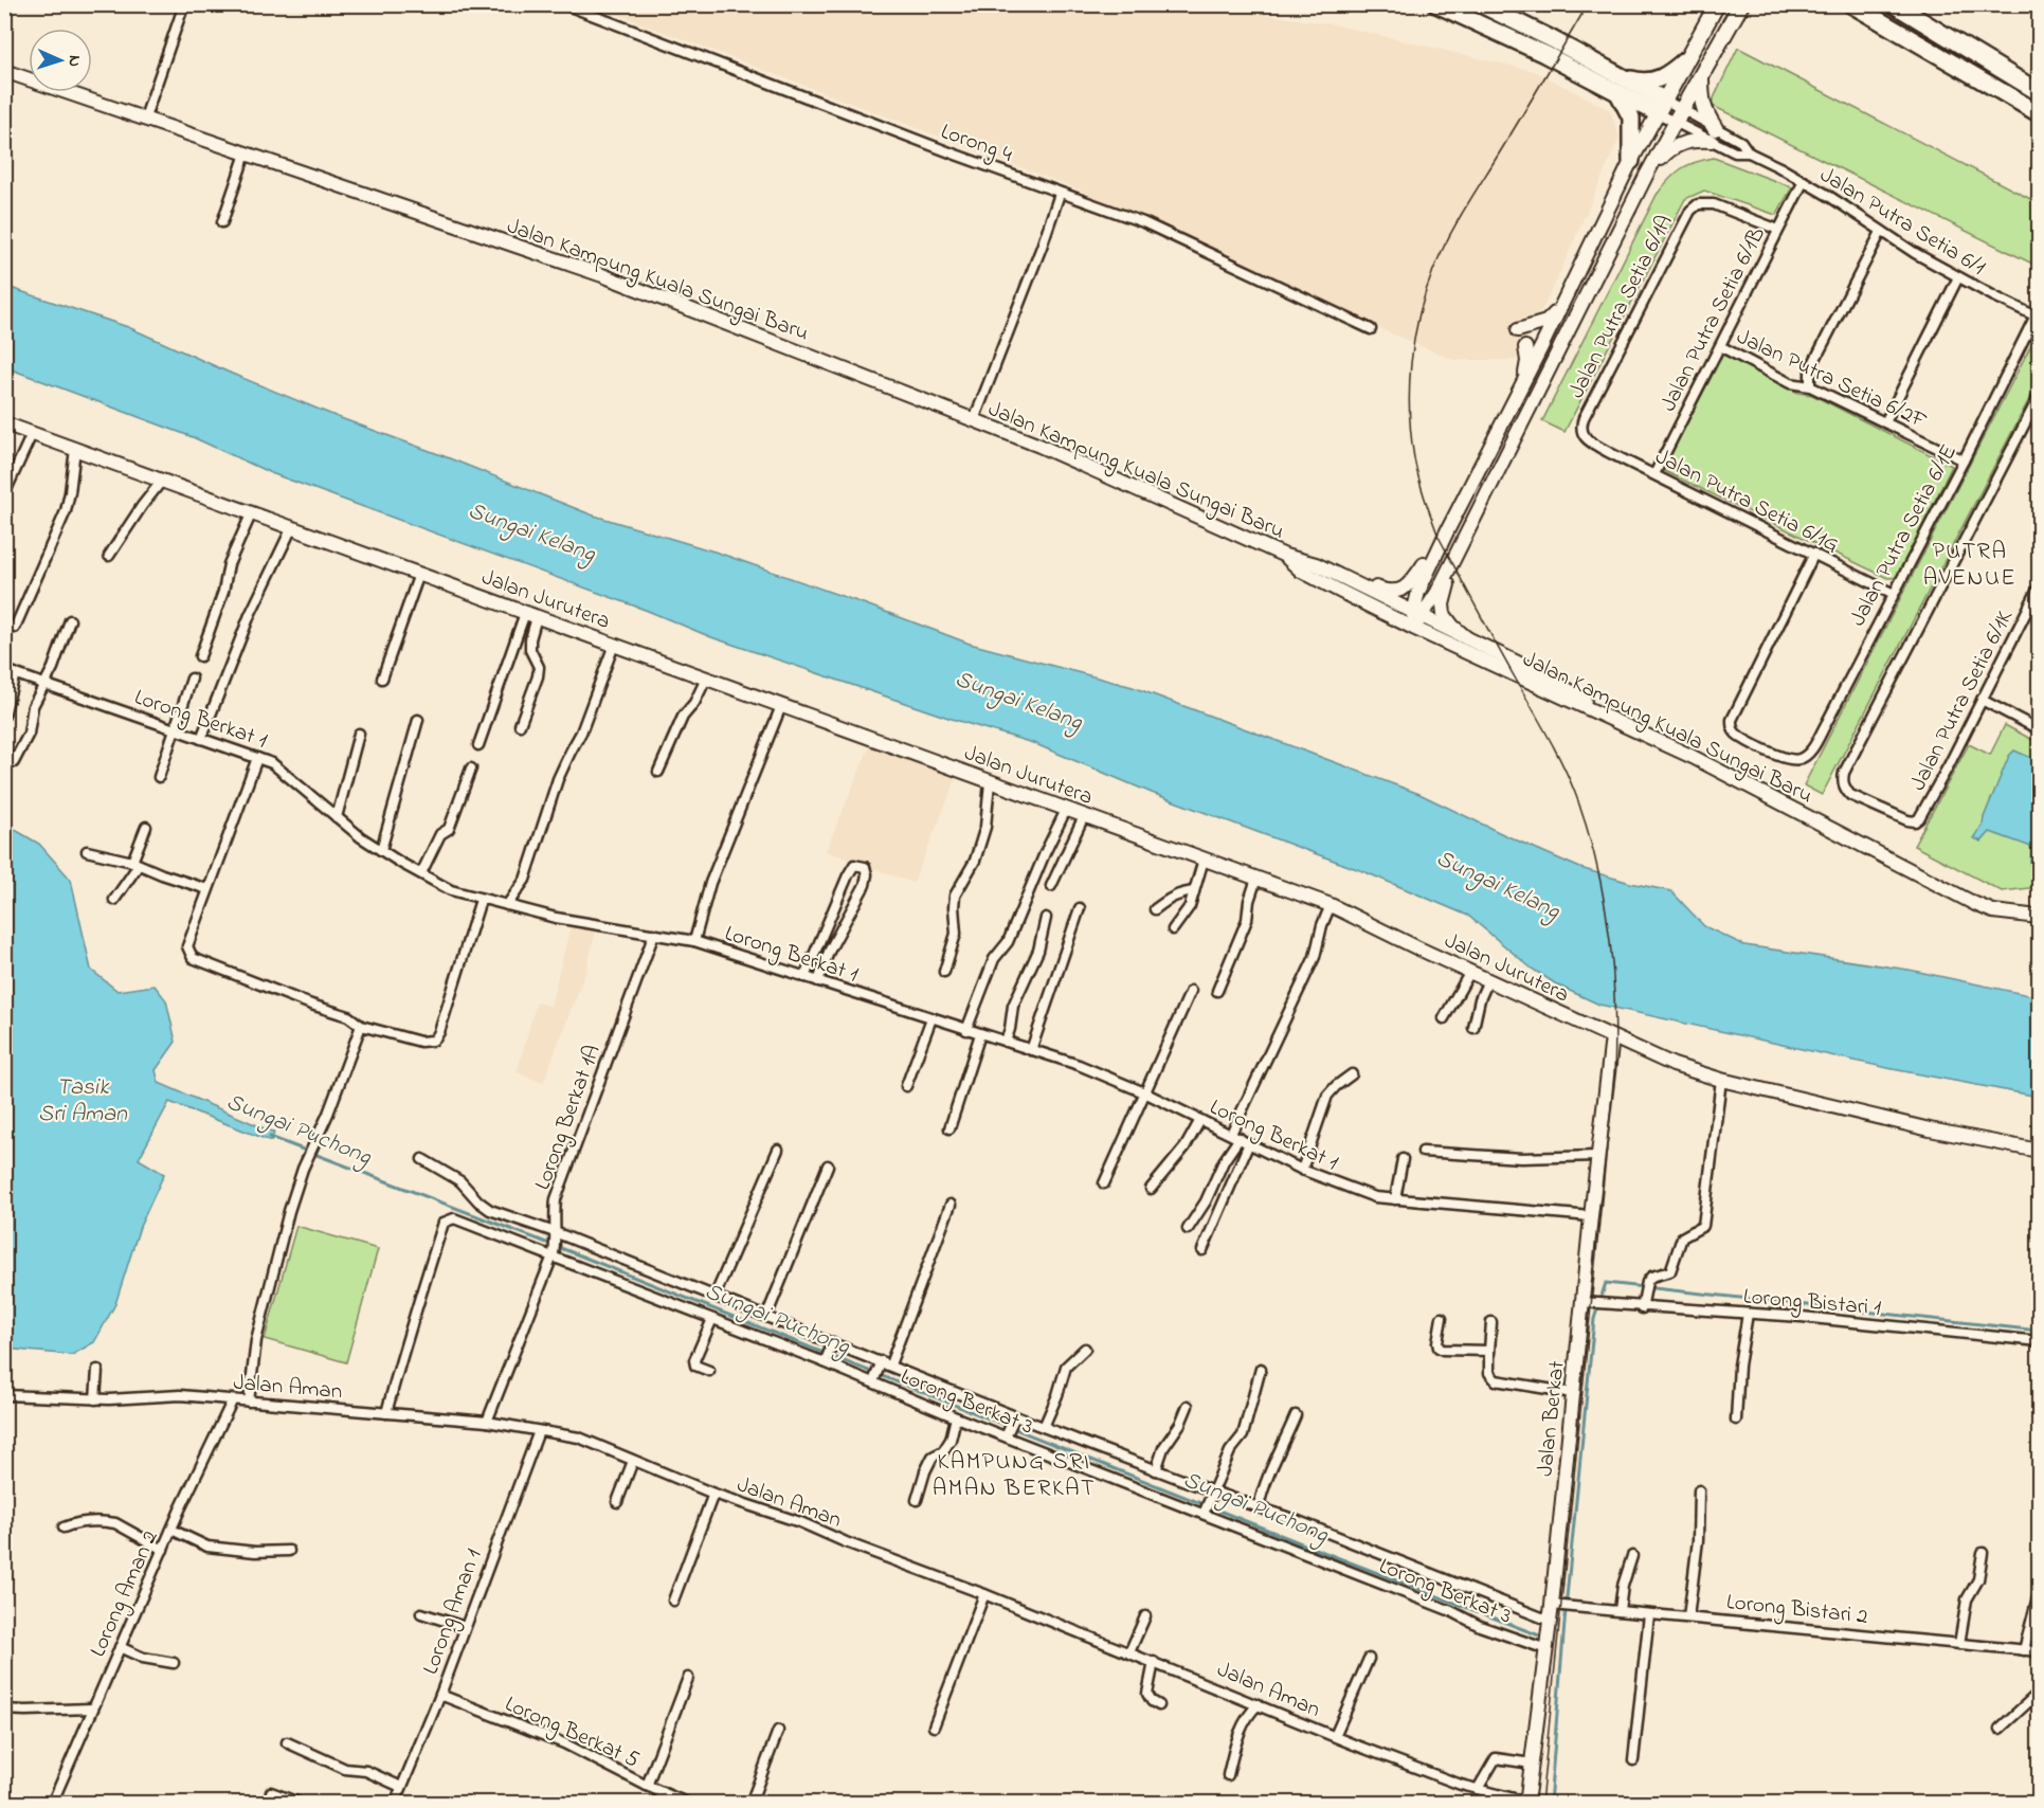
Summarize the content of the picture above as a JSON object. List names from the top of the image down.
{
  "streets": {
    "street": [
      "Lorong 4",
      "Jalan Putra Setia 6/1",
      "Jalan Kampung Kuala Sungai Baru",
      "Jalan Putra Setia 6/1A",
      "Jalan Putra Setia 6/1B",
      "Jalan Putra Setia 6/2F",
      "Jalan Putra Setia 6/1G",
      "Jalan Putra Setia 6/1E",
      "Jalan Jurutera",
      "Jalan Putra Setia 6/1K",
      "Lorong Berkat 1",
      "Lorong Berkat 1A",
      "Lorong Bistari 1",
      "Jalan Aman",
      "Lorong Berkat 3",
      "Jalan Berkat",
      "Lorong Aman 2",
      "Lorong Bistari 2",
      "Lorong Aman 1",
      "Lorong Berkat 5"
    ]
  },
  "crossings": [
    ["Jalan Putra Setia 6/1", "Jalan Putra Setia 6/1B"],
    ["Jalan Putra Setia 6/1", "Jalan Putra Setia 6/1E"],
    ["Jalan Putra Setia 6/1A", "Jalan Putra Setia 6/1B"],
    ["Jalan Putra Setia 6/1A", "Jalan Putra Setia 6/1G"],
    ["Jalan Putra Setia 6/1B", "Jalan Putra Setia 6/2F"],
    ["Jalan Putra Setia 6/1B", "Jalan Putra Setia 6/1G"],
    ["Jalan Putra Setia 6/2F", "Jalan Putra Setia 6/1E"],
    ["Jalan Putra Setia 6/1G", "Jalan Putra Setia 6/1E"],
    ["Jalan Jurutera", "Jalan Berkat"],
    ["Lorong Berkat 1", "Lorong Berkat 1A"],
    ["Lorong Berkat 1", "Jalan Berkat"],
    ["Lorong Berkat 1A", "Jalan Aman"],
    ["Lorong Berkat 1A", "Lorong Berkat 3"],
    ["Lorong Bistari 1", "Jalan Berkat"],
    ["Jalan Aman", "Lorong Berkat 3"],
    ["Jalan Aman", "Jalan Berkat"],
    ["Jalan Aman", "Lorong Aman 2"],
    ["Jalan Aman", "Lorong Aman 1"],
    ["Lorong Berkat 3", "Jalan Berkat"],
    ["Jalan Berkat", "Lorong Bistari 2"],
    ["Lorong Aman 1", "Lorong Berkat 5"]
  ],
  "districts": ["PUTRA AVENUE", "KAMPUNG SRI AMAN BERKAT"],
  "water": ["Sungai Kelang", "Tasik Sri Aman", "Sungai Puchong"],
  "north": "right"
}
